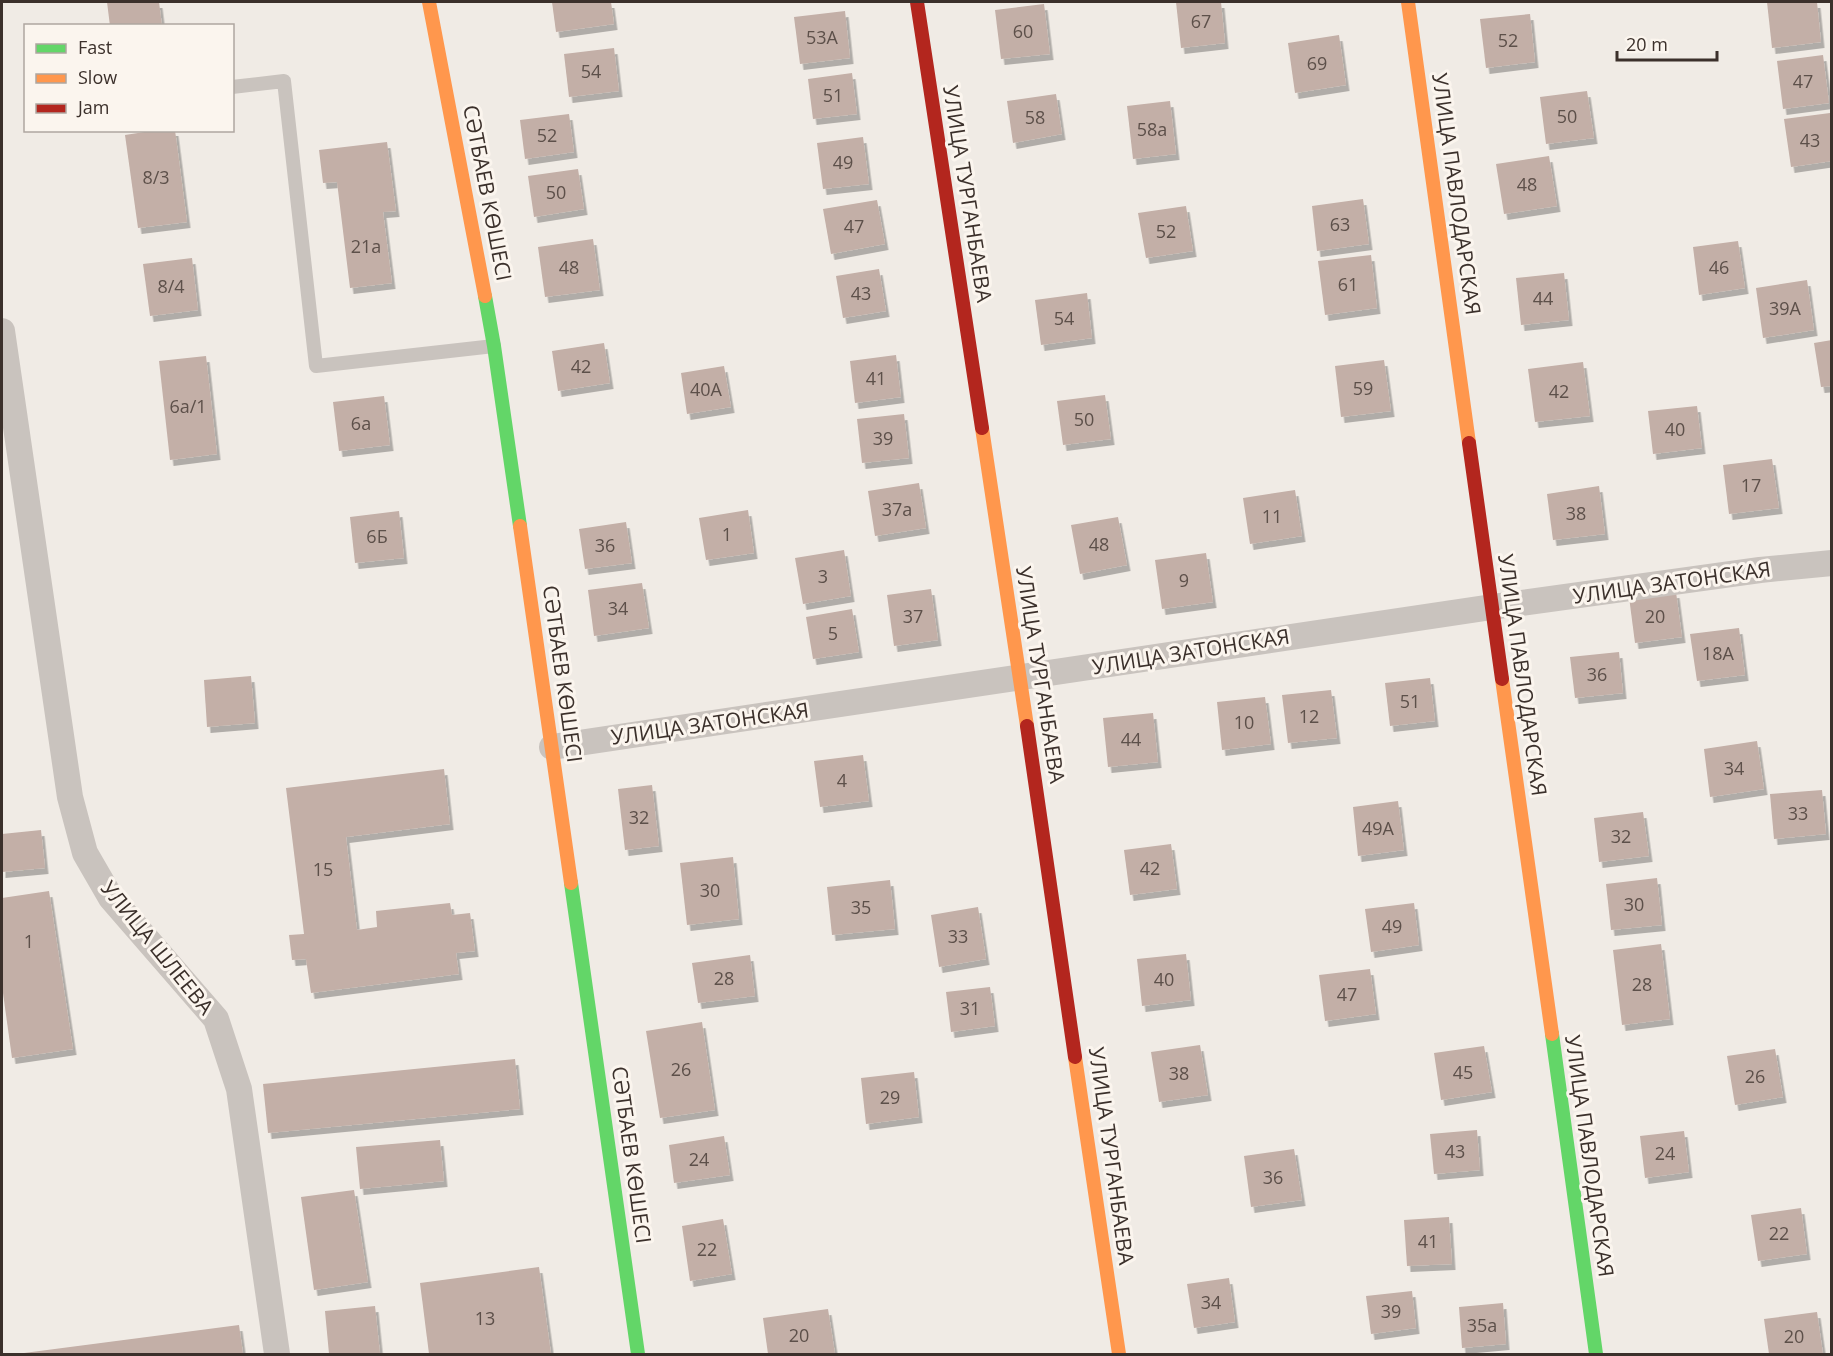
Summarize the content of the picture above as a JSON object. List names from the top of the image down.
{
  "streets": {
    "street": [
      "СӘТБАЕВ КӨШЕСІ",
      "УЛИЦА ТУРГАНБАЕВА",
      "УЛИЦА ПАВЛОДАРСКАЯ",
      "УЛИЦА ЗАТОНСКАЯ",
      "УЛИЦА ШЛЕЕВА"
    ]
  },
  "crossings": [
    ["СӘТБАЕВ КӨШЕСІ", "УЛИЦА ЗАТОНСКАЯ"],
    ["УЛИЦА ТУРГАНБАЕВА", "УЛИЦА ЗАТОНСКАЯ"],
    ["УЛИЦА ПАВЛОДАРСКАЯ", "УЛИЦА ЗАТОНСКАЯ"]
  ],
  "house_numbers": [
    "67",
    "60",
    "53А",
    "52",
    "69",
    "54",
    "47",
    "51",
    "50",
    "58",
    "58а",
    "52",
    "43",
    "49",
    "8/3",
    "48",
    "50",
    "63",
    "47",
    "52",
    "21а",
    "48",
    "46",
    "61",
    "8/4",
    "43",
    "44",
    "39А",
    "54",
    "42",
    "41",
    "59",
    "40А",
    "42",
    "6а/1",
    "50",
    "6а",
    "40",
    "39",
    "17",
    "37а",
    "38",
    "11",
    "1",
    "6Б",
    "48",
    "36",
    "3",
    "9",
    "34",
    "37",
    "20",
    "5",
    "18А",
    "36",
    "51",
    "12",
    "10",
    "44",
    "34",
    "4",
    "33",
    "32",
    "49А",
    "32",
    "42",
    "15",
    "30",
    "30",
    "35",
    "49",
    "33",
    "1",
    "28",
    "40",
    "28",
    "47",
    "31",
    "26",
    "45",
    "38",
    "26",
    "29",
    "43",
    "24",
    "24",
    "36",
    "22",
    "41",
    "22",
    "34",
    "39",
    "13",
    "35а",
    "20",
    "20"
  ],
  "legend": ["Fast", "Slow", "Jam"],
  "scale_bar": "20 m"
}
